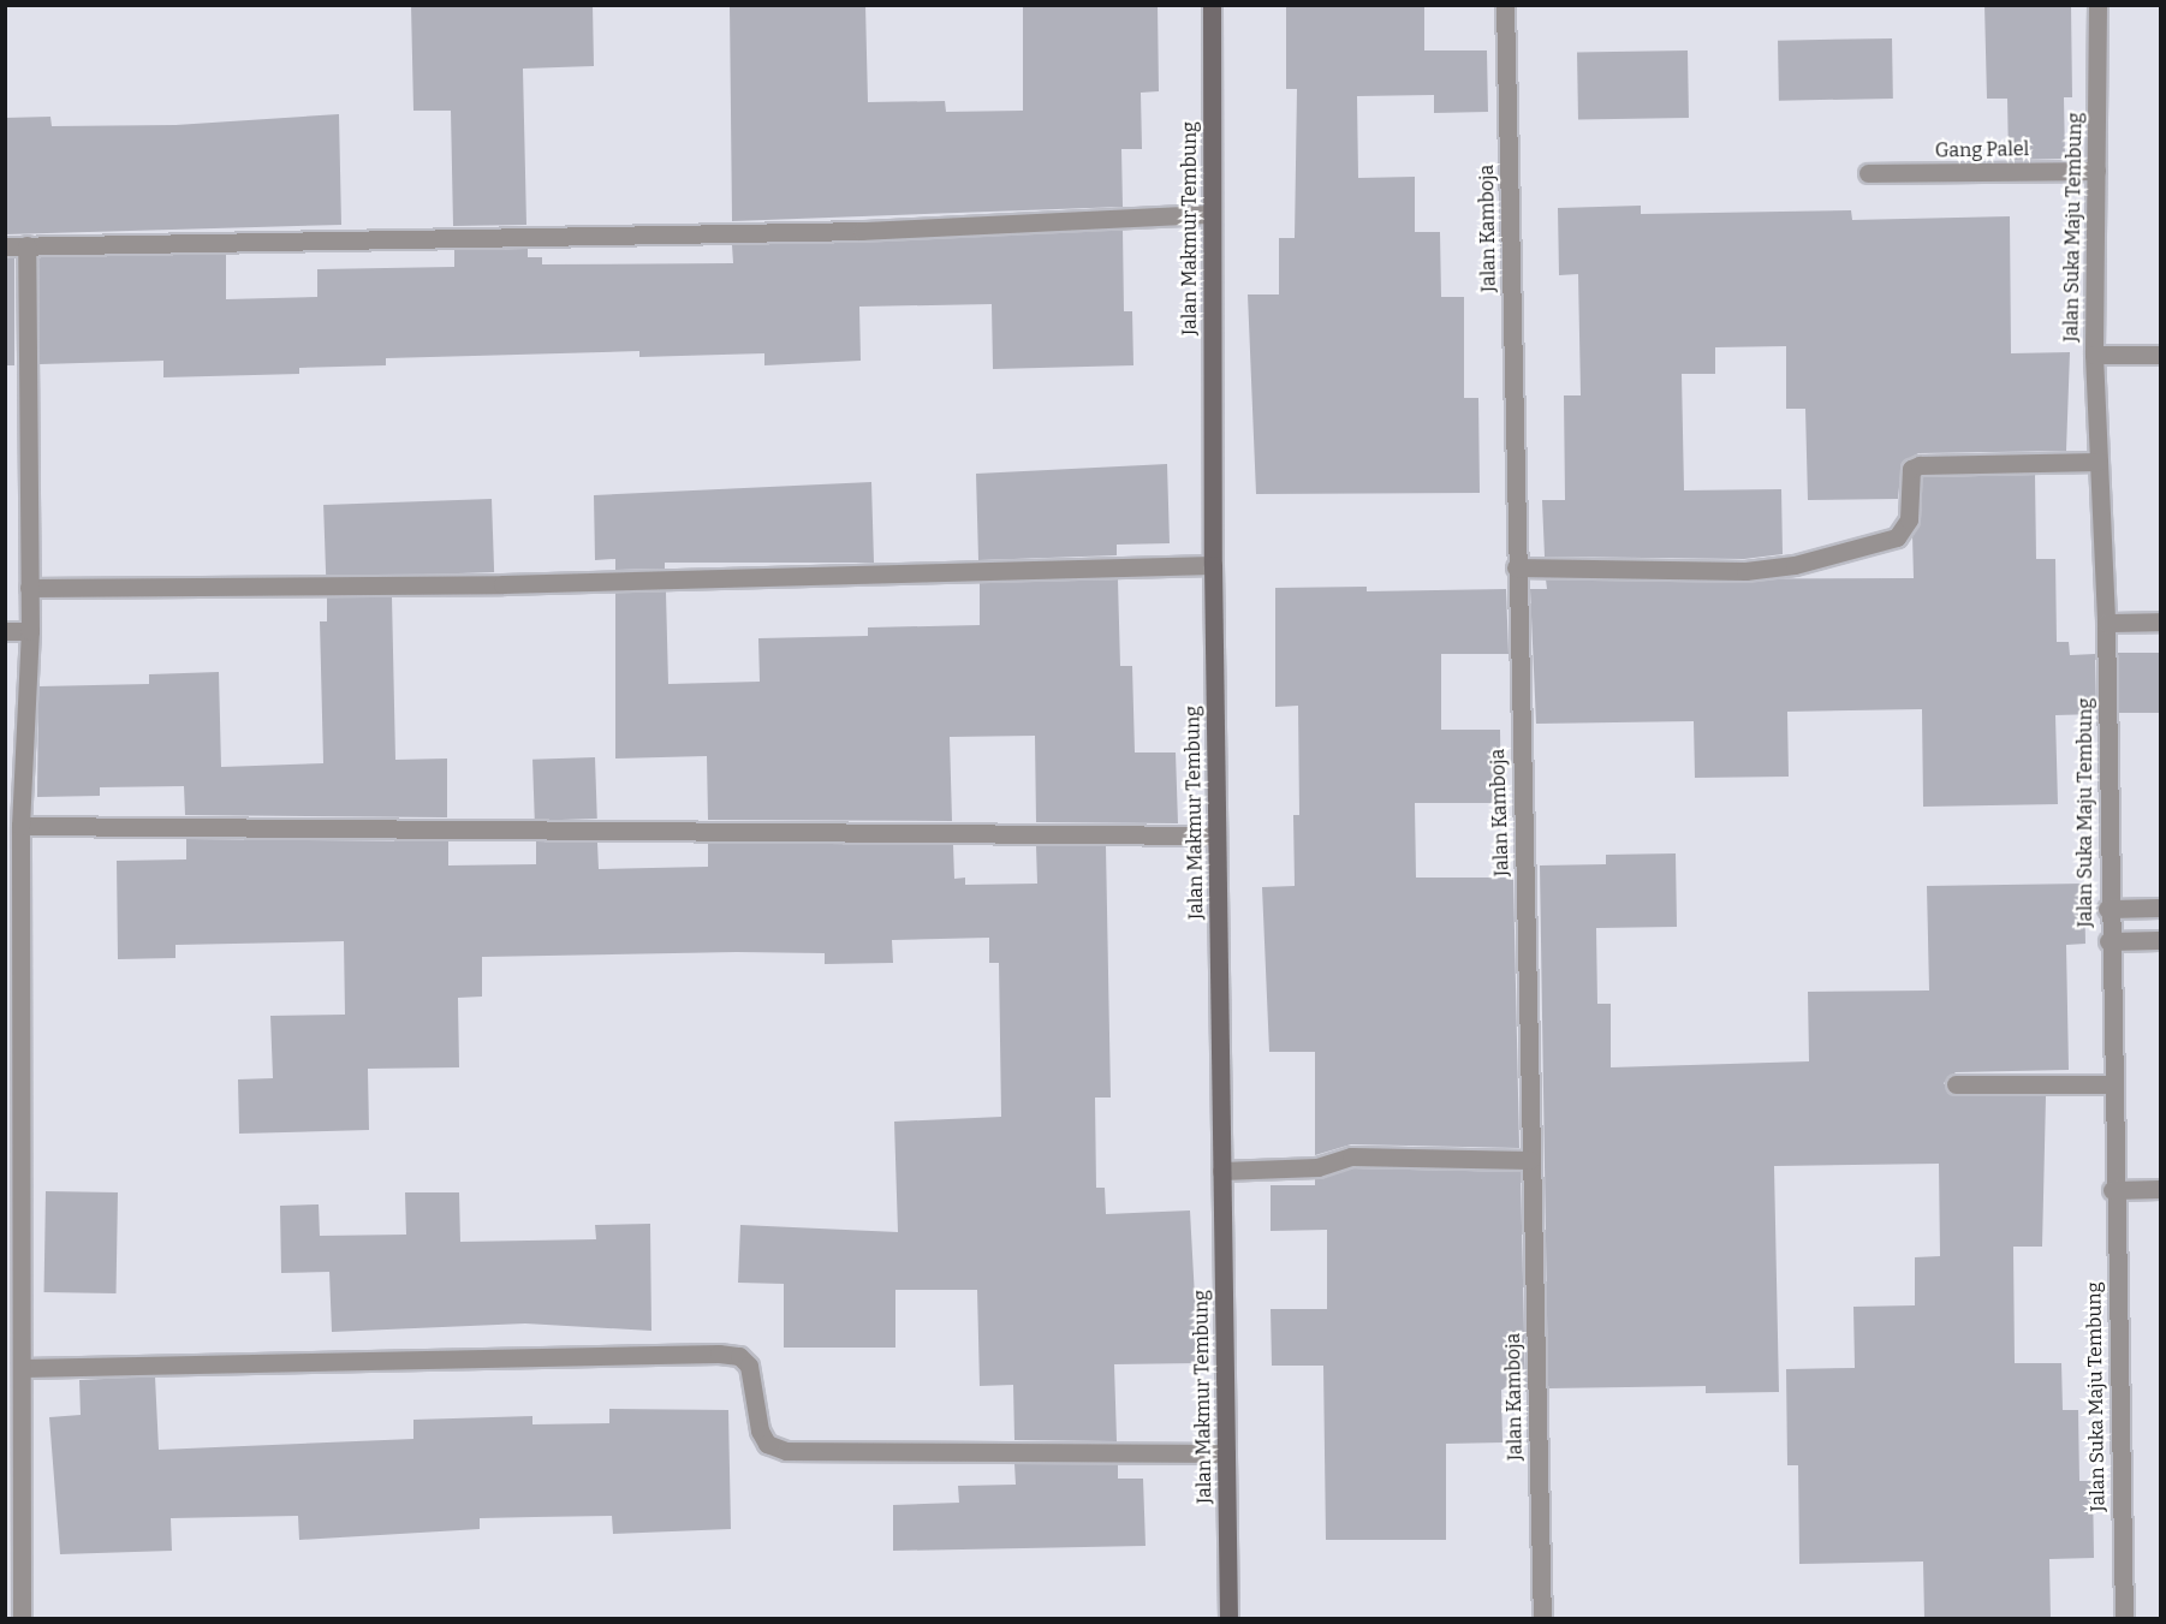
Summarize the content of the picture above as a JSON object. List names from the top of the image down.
{
  "streets": {
    "street": [
      "Gang Palel",
      "Jalan Suka Maju Tembung",
      "Jalan Makmur Tembung",
      "Jalan Kamboja"
    ]
  },
  "crossings": [
    ["Gang Palel", "Jalan Suka Maju Tembung"]
  ]
}
